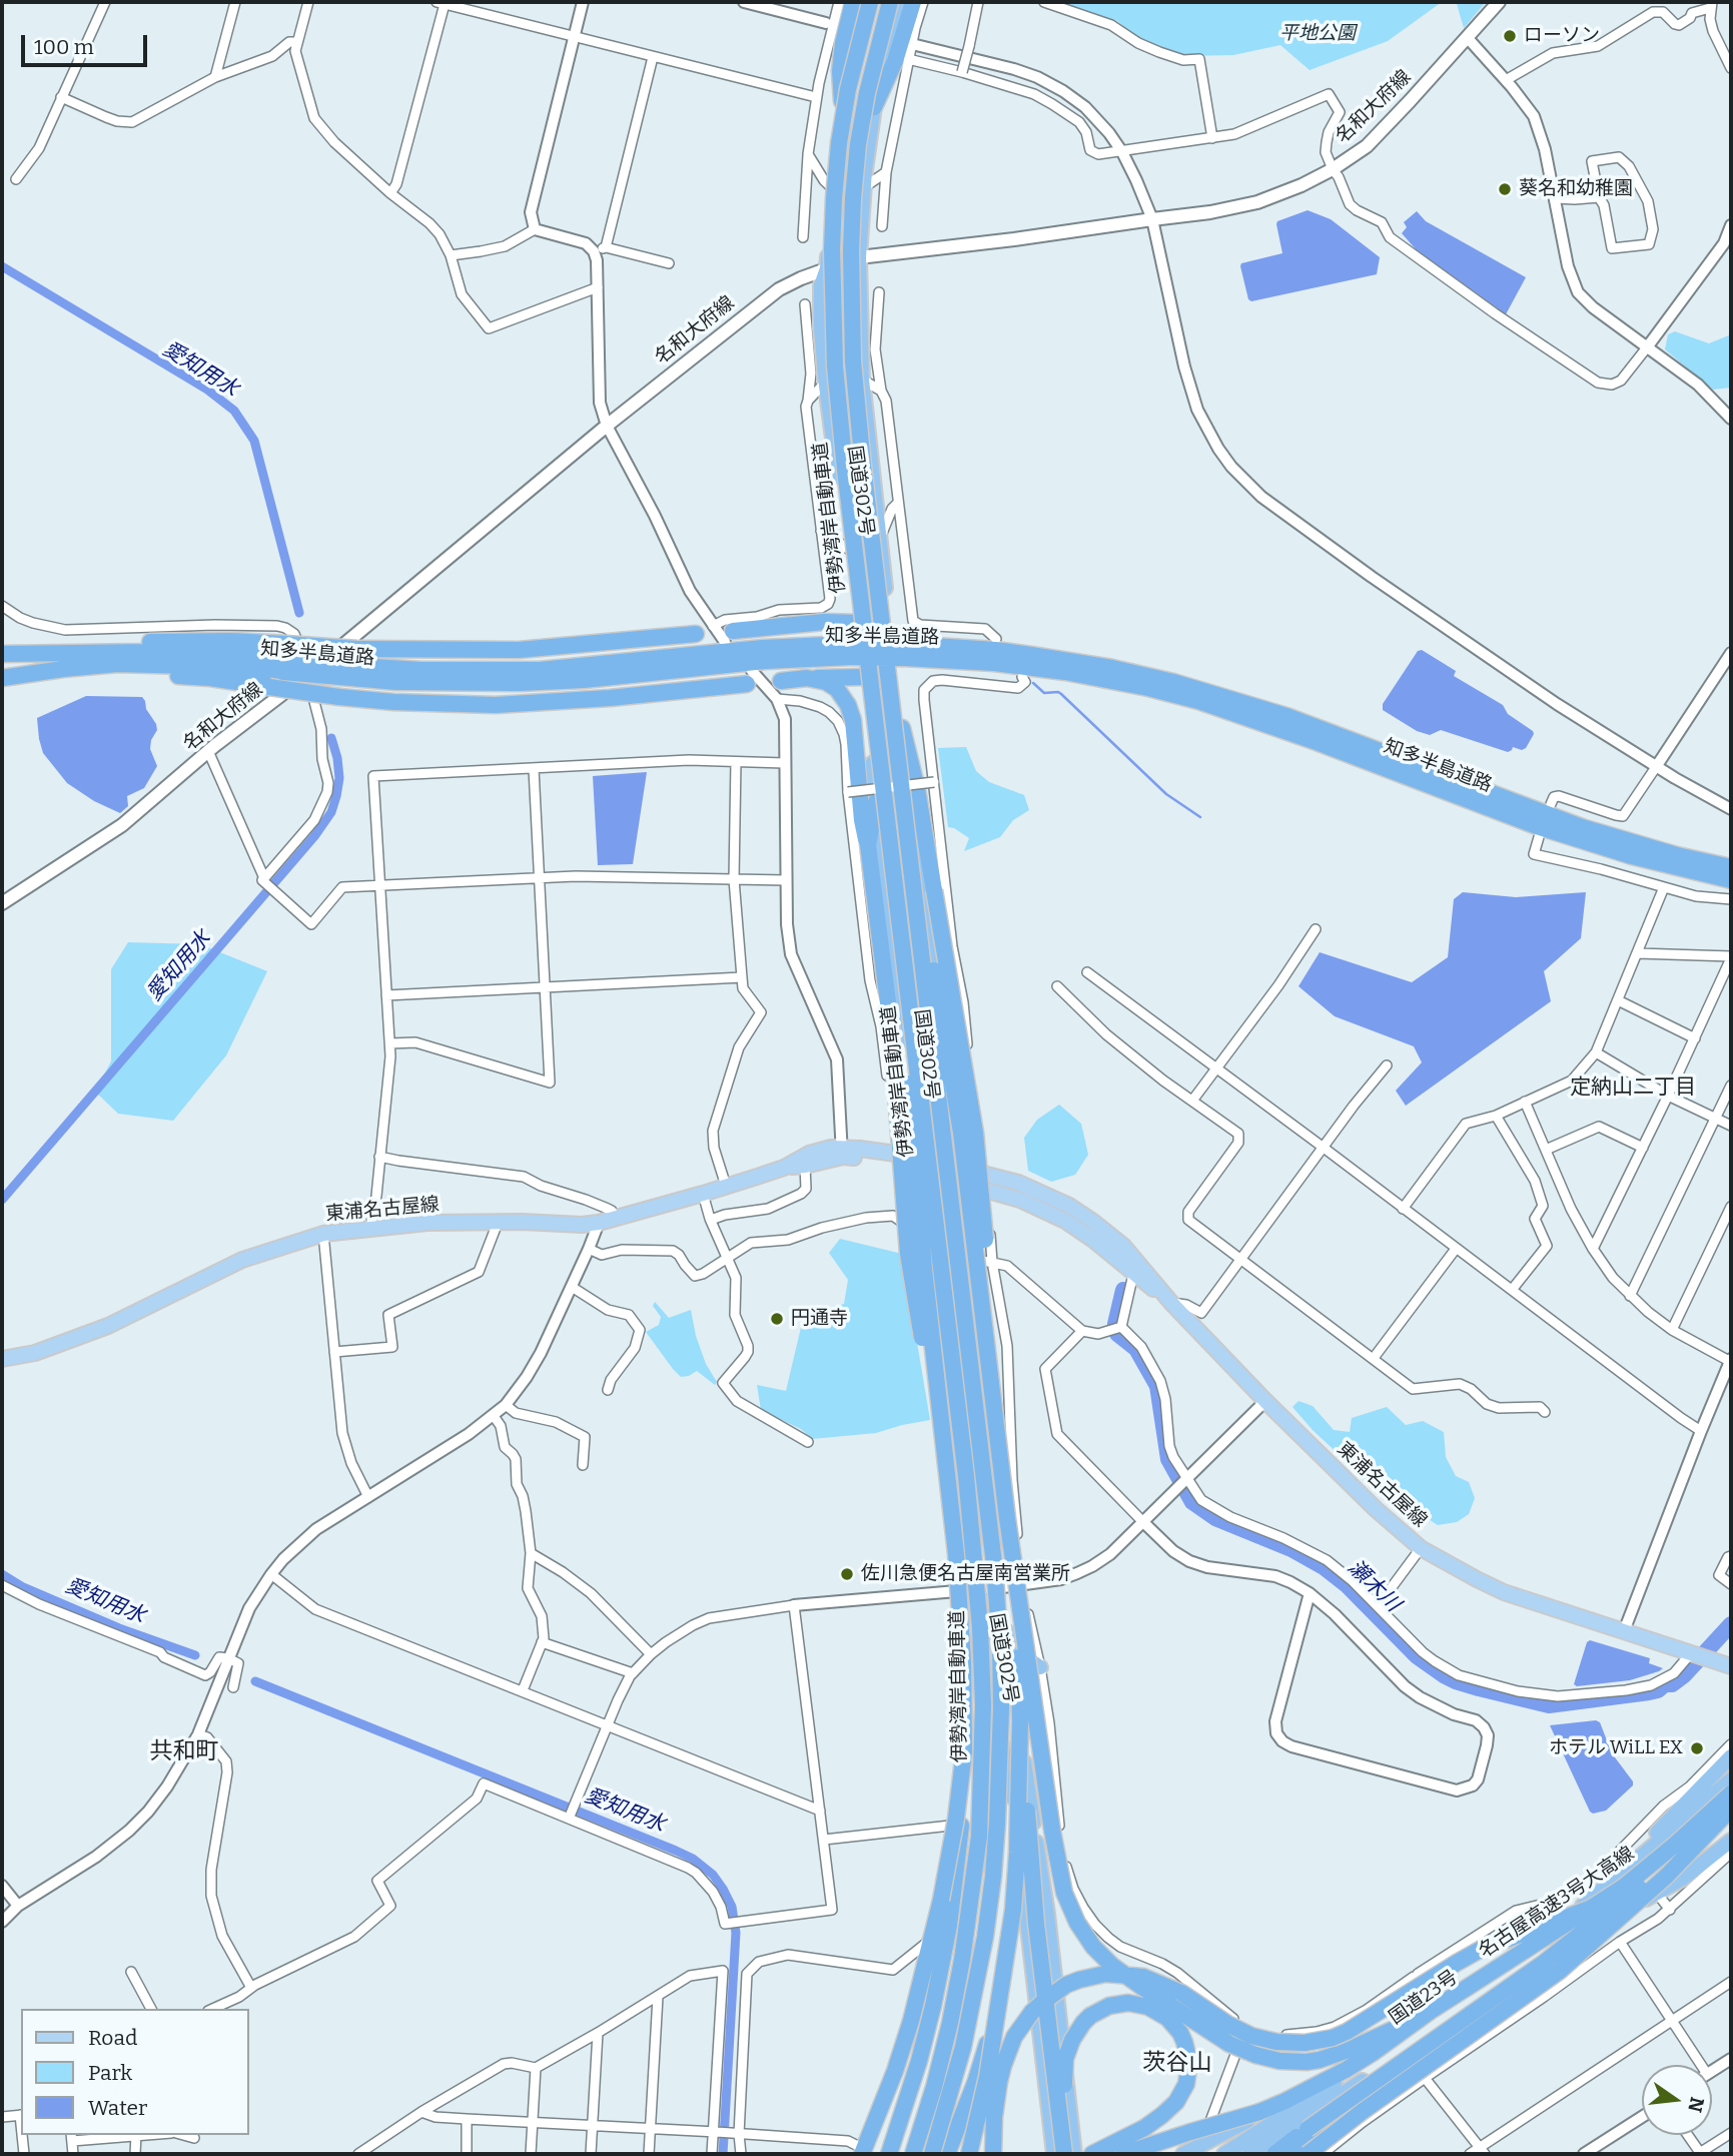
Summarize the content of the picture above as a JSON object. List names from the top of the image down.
{
  "streets": {
    "highway": [
      "国道302号",
      "伊勢湾岸自動車道",
      "知多半島道路",
      "名古屋高速3号大高線",
      "国道23号"
    ],
    "main road": ["名和大府線", "東浦名古屋線"]
  },
  "crossings": [
    ["名和大府線", "国道302号"],
    ["国道302号", "伊勢湾岸自動車道"],
    ["国道302号", "東浦名古屋線"],
    ["名古屋高速3号大高線", "国道23号"]
  ],
  "districts": ["定納山二丁目", "共和町", "茨谷山"],
  "water": ["愛知用水", "瀬木川"],
  "parks": ["平地公園"],
  "places": [
    "ローソン",
    "葵名和幼稚園",
    "円通寺",
    "佐川急便名古屋南営業所",
    "ホテル WiLL EX"
  ],
  "legend": ["Road", "Park", "Water"],
  "scale_bar": "100 m",
  "north": "right"
}
